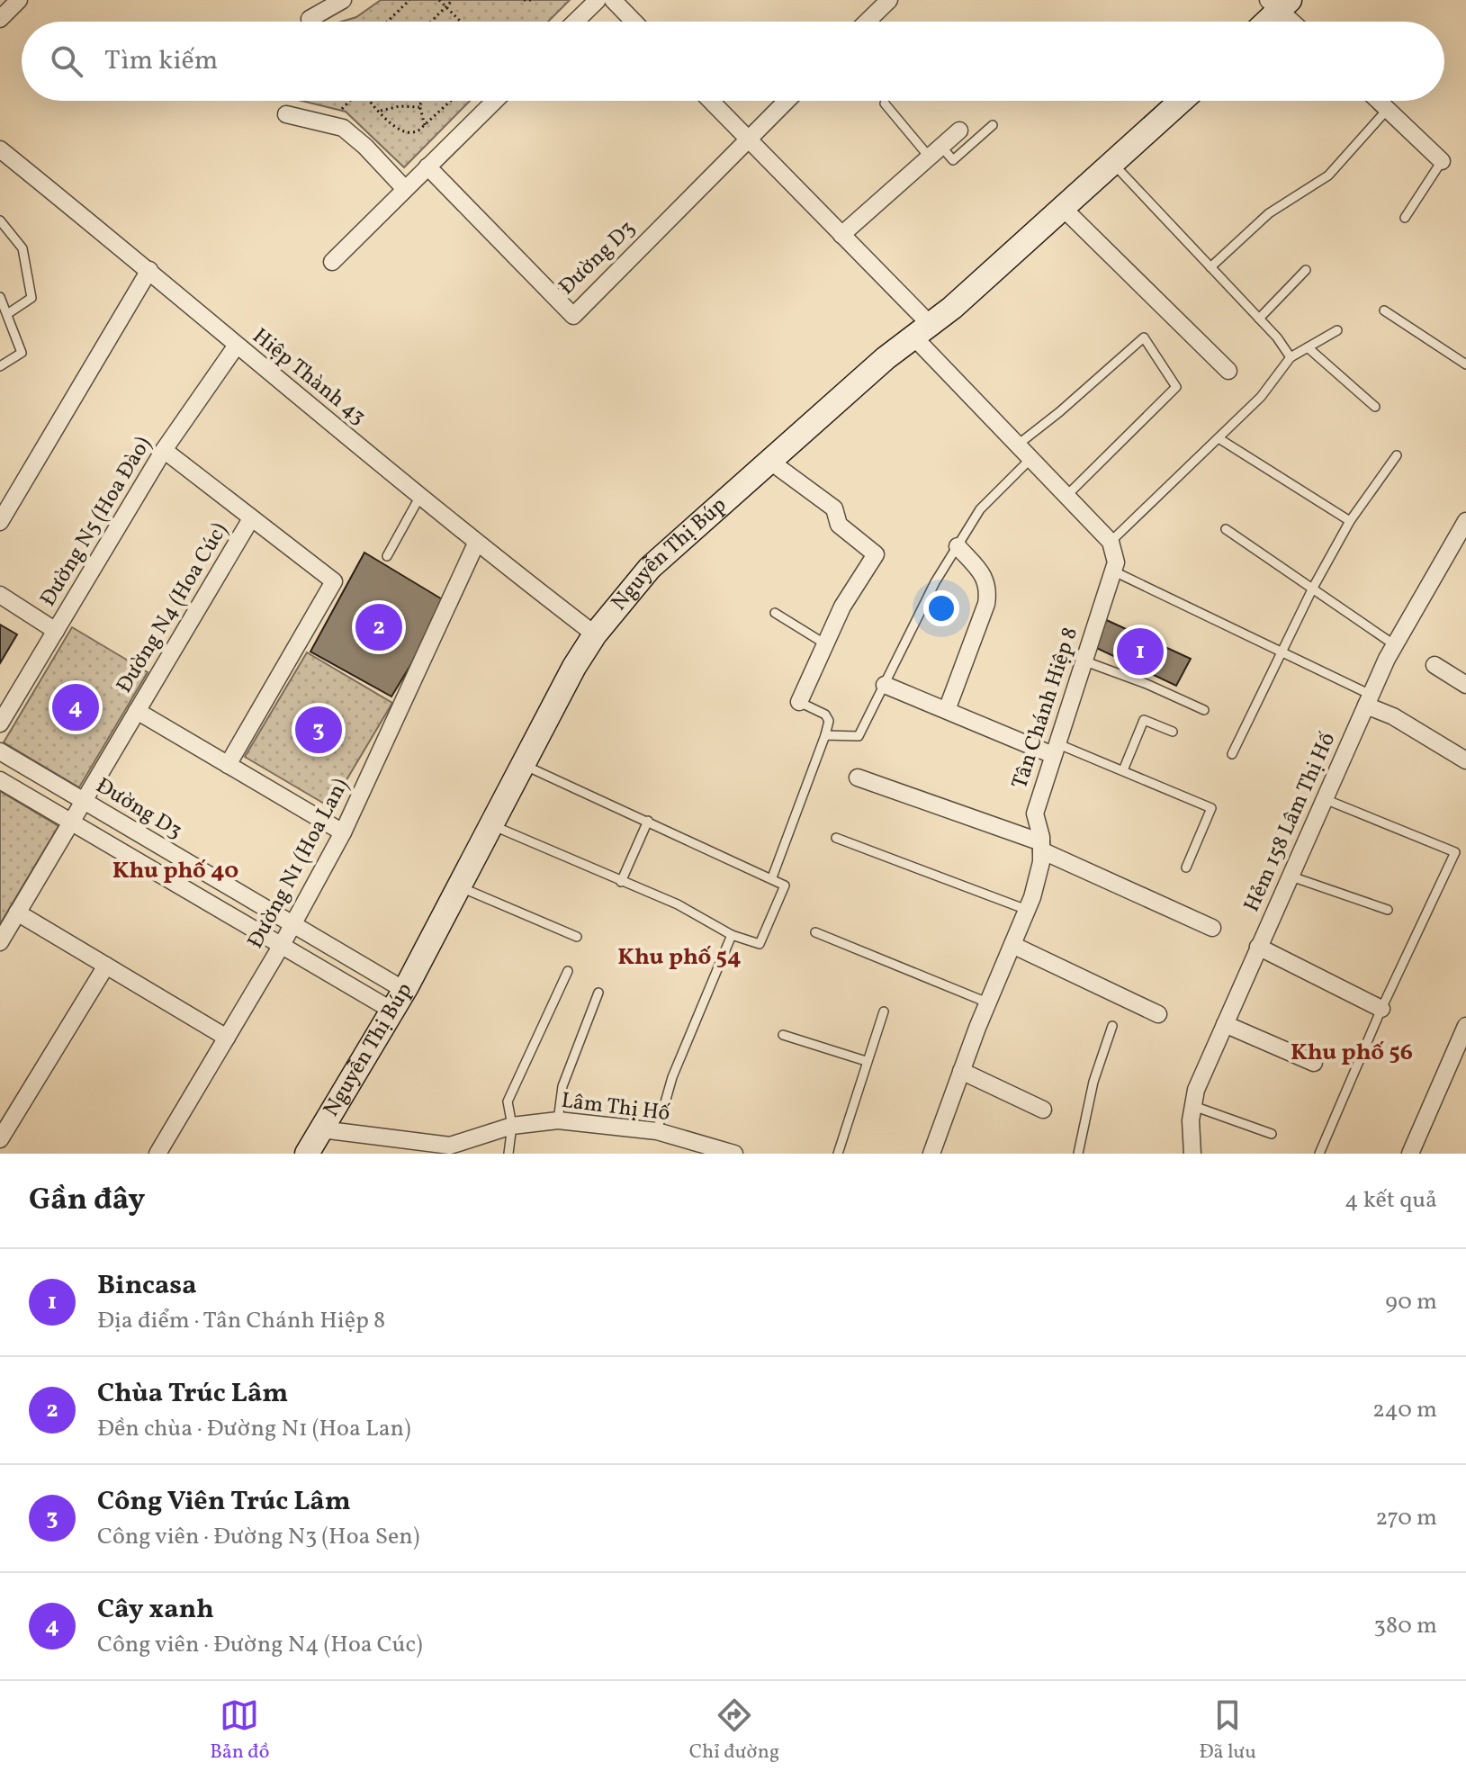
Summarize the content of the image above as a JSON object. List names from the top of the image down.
{
  "streets": {
    "street": [
      "Đường D3",
      "Hiệp Thành 43",
      "Đường N5 (Hoa Đào)",
      "Nguyễn Thị Búp",
      "Đường N4 (Hoa Cúc)",
      "Tân Chánh Hiệp 8",
      "Hẻm 158 Lâm Thị Hố",
      "Đường N1 (Hoa Lan)",
      "Lâm Thị Hố"
    ]
  },
  "crossings": [
    ["Đường D3", "Nguyễn Thị Búp"],
    ["Đường D3", "Đường N4 (Hoa Cúc)"],
    ["Đường D3", "Đường N1 (Hoa Lan)"],
    ["Hiệp Thành 43", "Đường N5 (Hoa Đào)"],
    ["Hiệp Thành 43", "Nguyễn Thị Búp"],
    ["Hiệp Thành 43", "Đường N1 (Hoa Lan)"],
    ["Nguyễn Thị Búp", "Lâm Thị Hố"]
  ],
  "districts": ["Khu phố 40", "Khu phố 54", "Khu phố 56"],
  "page": {
    "search": "Tìm kiếm",
    "pins": [
      "2",
      "1",
      "4",
      "3"
    ],
    "heading": ["Gần đây", "4 kết quả"],
    "list": [
      {
        "mark": "1",
        "name": "Bincasa",
        "note": "Địa điểm · Tân Chánh Hiệp 8",
        "value": "90 m"
      },
      {
        "mark": "2",
        "name": "Chùa Trúc Lâm",
        "note": "Đền chùa · Đường N1 (Hoa Lan)",
        "value": "240 m"
      },
      {
        "mark": "3",
        "name": "Công Viên Trúc Lâm",
        "note": "Công viên · Đường N3 (Hoa Sen)",
        "value": "270 m"
      },
      {
        "mark": "4",
        "name": "Cây xanh",
        "note": "Công viên · Đường N4 (Hoa Cúc)",
        "value": "380 m"
      }
    ],
    "nav": ["Bản đồ", "Chỉ đường", "Đã lưu"]
  }
}
